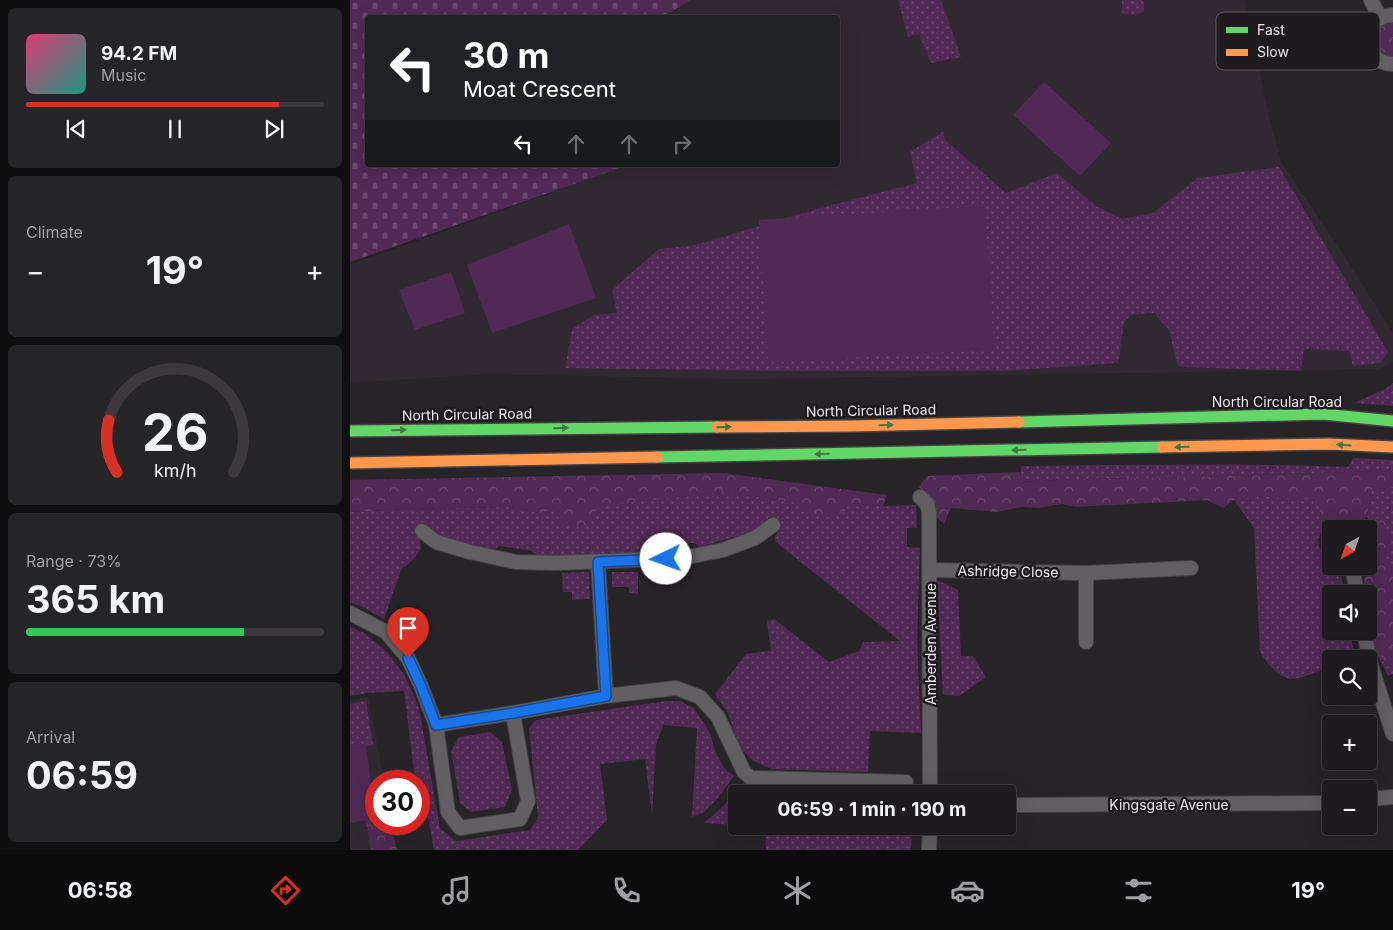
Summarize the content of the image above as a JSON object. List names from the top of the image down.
{
  "streets": {
    "highway": ["North Circular Road"],
    "street": ["Ashridge Close", "Amberden Avenue", "Kingsgate Avenue"]
  },
  "crossings": [
    ["Ashridge Close", "Amberden Avenue"]
  ],
  "legend": ["Fast", "Slow"],
  "north": "bottom left",
  "page": {
    "turn": ["30 m", "Moat Crescent"],
    "song": ["94.2 FM", "Music"],
    "tile": [
      "Climate",
      ["Range · 73%", "365 km"],
      ["Arrival", "06:59"]
    ],
    "heat": ["−", "19°", "+"],
    "map_buttons": ["+", "−"],
    "limit": "30",
    "trip": "06:59 · 1 min · 190 m",
    "tabs": ["06:58", "19°"],
    "gauge": ["26", "km/h"]
  }
}
